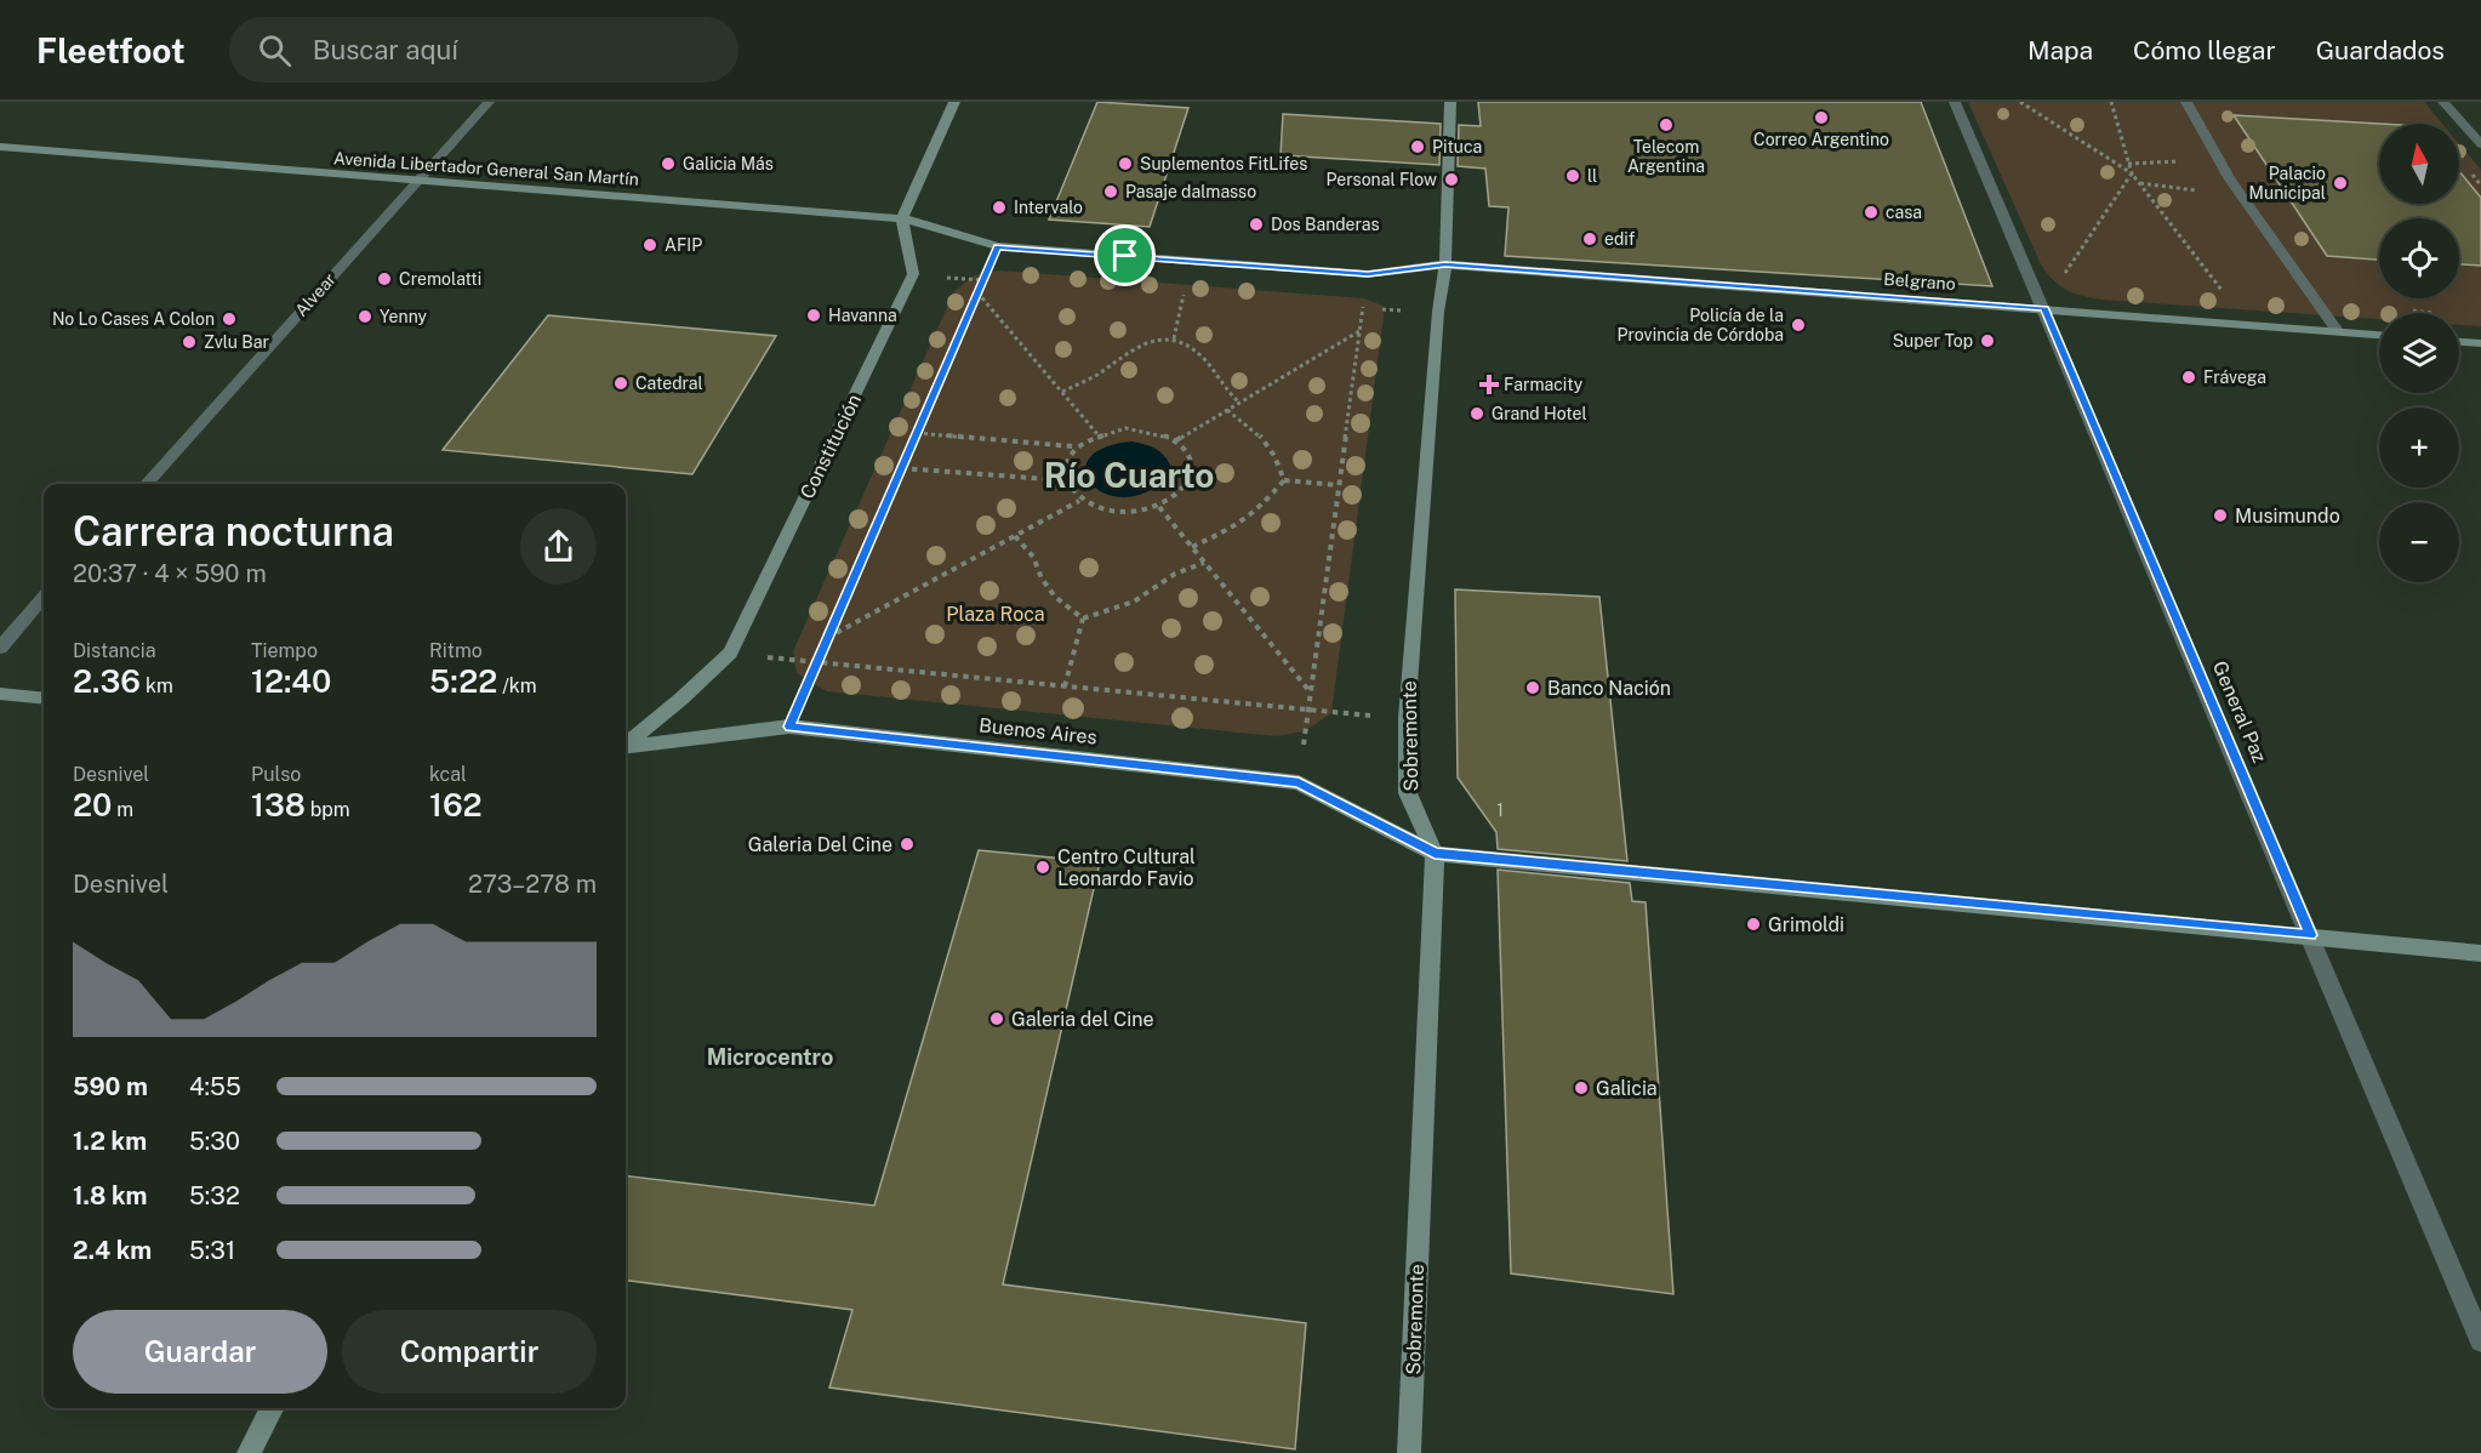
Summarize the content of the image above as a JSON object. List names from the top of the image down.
{
  "streets": {
    "main road": [
      "Avenida Libertador General San Martín",
      "Belgrano",
      "Constitución",
      "Buenos Aires",
      "Sobremonte"
    ],
    "street": ["Alvear", "General Paz"]
  },
  "crossings": [
    ["Avenida Libertador General San Martín", "Belgrano"],
    ["Avenida Libertador General San Martín", "Alvear"],
    ["Avenida Libertador General San Martín", "Constitución"],
    ["Avenida Libertador General San Martín", "Sobremonte"],
    ["Belgrano", "General Paz"],
    ["Belgrano", "Sobremonte"],
    ["Buenos Aires", "Sobremonte"]
  ],
  "districts": ["Río Cuarto", "Microcentro"],
  "parks": ["Plaza Roca"],
  "places": {
    "other": [
      "Correo Argentino",
      "Telecom Argentina",
      "Pituca",
      "Galicia Más",
      "Suplementos FitLifes",
      "ll",
      "Personal Flow",
      "Palacio Municipal",
      "Pasaje dalmasso",
      "Intervalo",
      "casa",
      "Dos Banderas",
      "edif",
      "AFIP",
      "Cremolatti",
      "Havanna",
      "Yenny",
      "No Lo Cases A Colon",
      "Policía de la Provincia de Córdoba",
      "Super Top",
      "Zvlu Bar",
      "Frávega",
      "Catedral",
      "Grand Hotel",
      "Musimundo",
      "Banco Nación",
      "Galeria Del Cine",
      "Centro Cultural Leonardo Favio",
      "Grimoldi",
      "Galeria del Cine",
      "Galicia"
    ],
    "health": ["Farmacity"]
  },
  "house_numbers": ["1"],
  "north": "top",
  "page": {
    "header": "Fleetfoot",
    "search": "Buscar aquí",
    "nav": ["Mapa", "Cómo llegar", "Guardados"],
    "map_buttons": ["+", "−"],
    "heading": ["Carrera nocturna", "20:37 · 4 × 590 m"],
    "stats": [
      ["Distancia", "2.36 km"],
      ["Tiempo", "12:40"],
      ["Ritmo", "5:22 /km"],
      ["Desnivel", "20 m"],
      ["Pulso", "138 bpm"],
      ["kcal", "162"]
    ],
    "chart": ["Desnivel", "273–278 m"],
    "list": [
      {
        "name": "590 m",
        "note": "4:55"
      },
      {
        "name": "1.2 km",
        "note": "5:30"
      },
      {
        "name": "1.8 km",
        "note": "5:32"
      },
      {
        "name": "2.4 km",
        "note": "5:31"
      }
    ],
    "buttons": ["Guardar", "Compartir"]
  }
}
